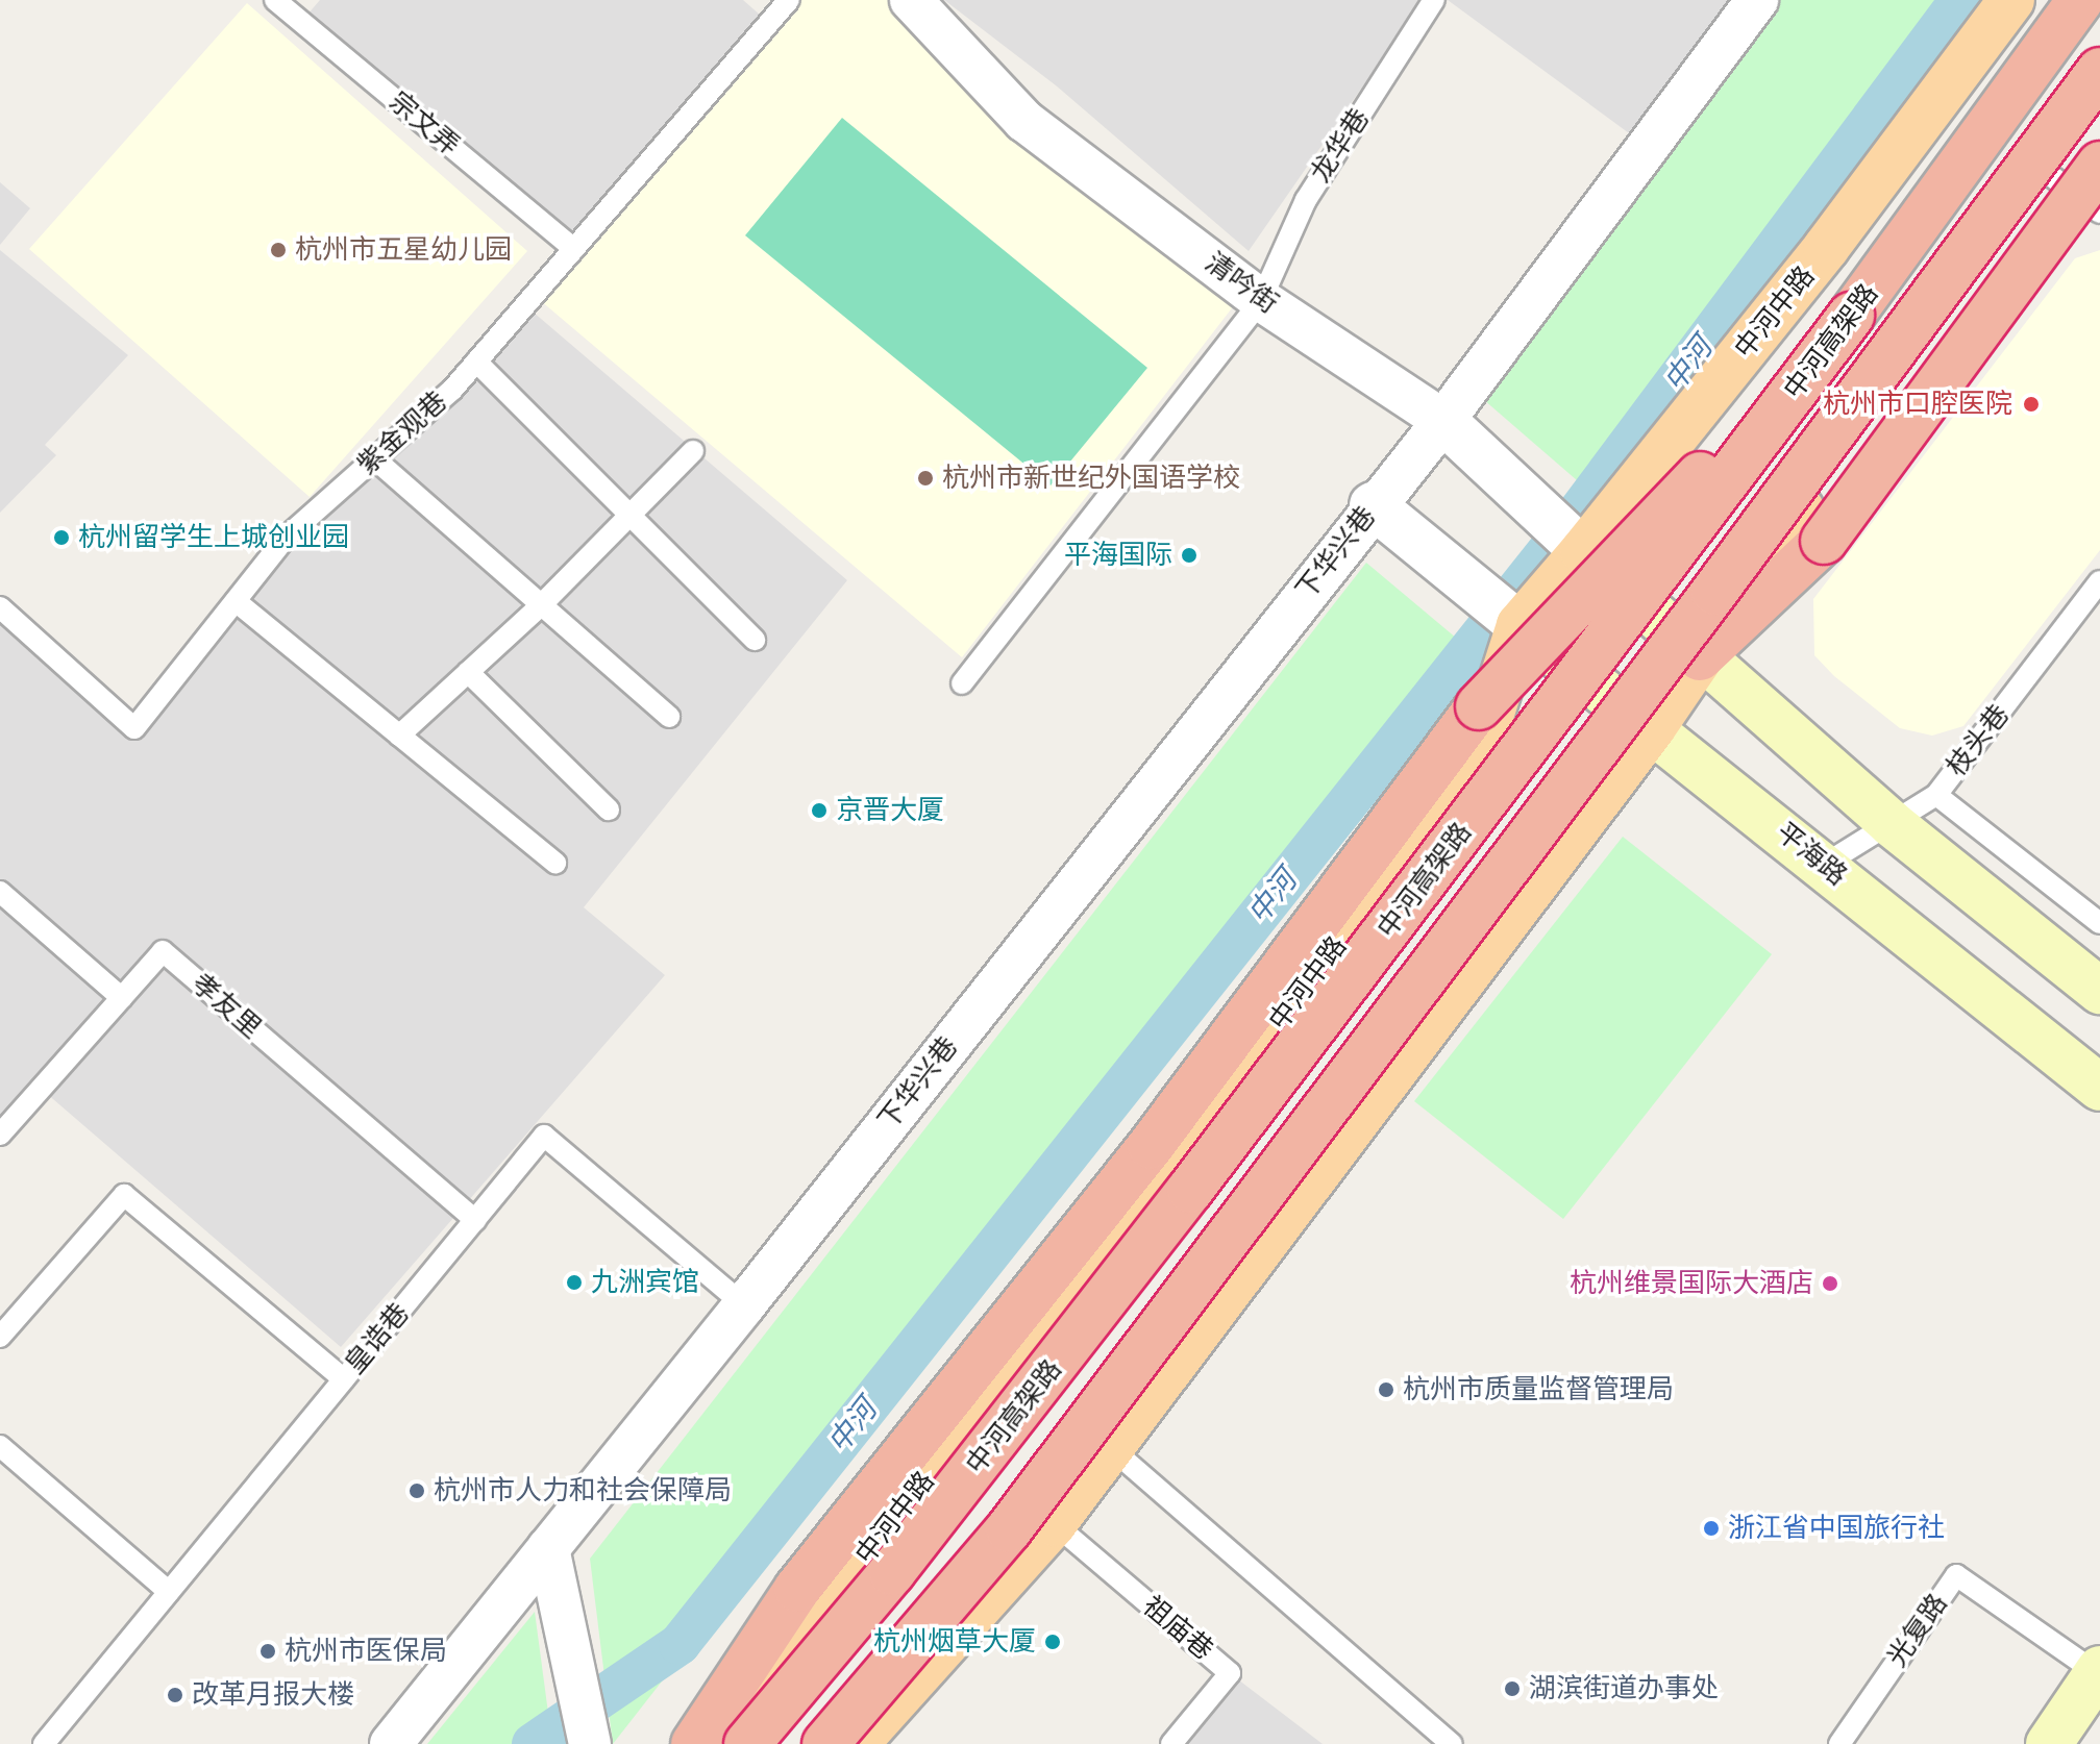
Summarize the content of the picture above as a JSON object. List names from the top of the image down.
{
  "streets": {
    "highway": ["中河高架路"],
    "main road": ["中河中路", "平海路"],
    "street": ["清吟街", "下华兴巷"],
    "lane": [
      "宗文弄",
      "龙华巷",
      "紫金观巷",
      "枝头巷",
      "孝友里",
      "皇诰巷",
      "祖庙巷",
      "光复路"
    ]
  },
  "crossings": [
    ["宗文弄", "紫金观巷"],
    ["龙华巷", "清吟街"],
    ["清吟街", "中河中路"],
    ["清吟街", "下华兴巷"],
    ["中河中路", "平海路"],
    ["下华兴巷", "皇诰巷"],
    ["枝头巷", "平海路"],
    ["孝友里", "皇诰巷"]
  ],
  "water": ["中河"],
  "places": [
    "杭州市五星幼儿园",
    "杭州市口腔医院",
    "杭州市新世纪外国语学校",
    "杭州留学生上城创业园",
    "平海国际",
    "京晋大厦",
    "九洲宾馆",
    "杭州维景国际大酒店",
    "杭州市质量监督管理局",
    "杭州市人力和社会保障局",
    "浙江省中国旅行社",
    "杭州烟草大厦",
    "杭州市医保局",
    "湖滨街道办事处",
    "改革月报大楼"
  ]
}
